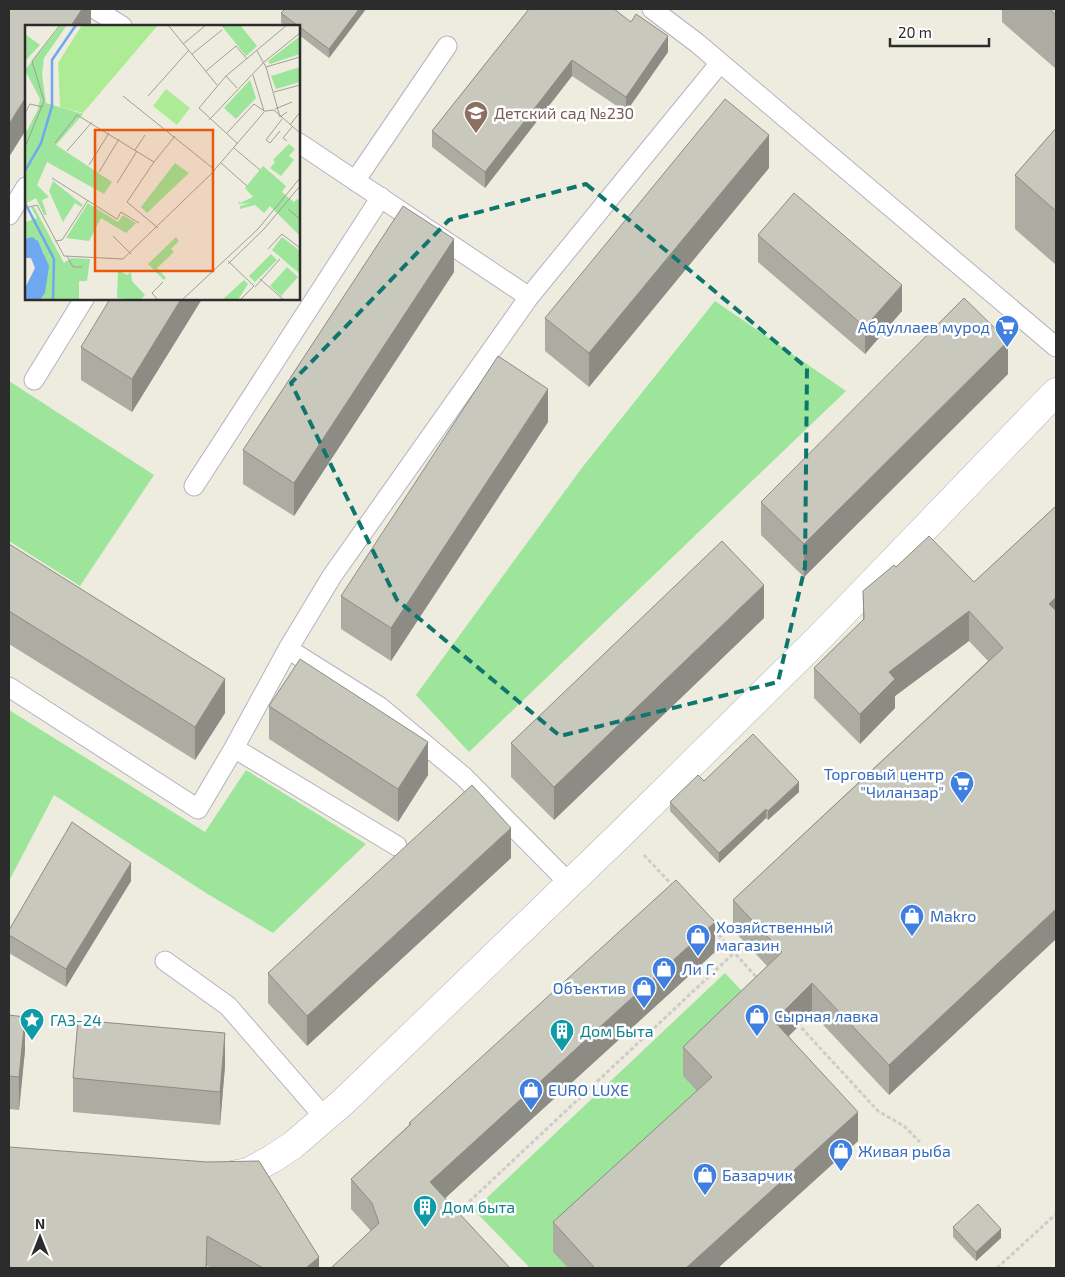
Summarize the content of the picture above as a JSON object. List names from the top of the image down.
{
  "places": {
    "school or university": ["Детский сад №230"],
    "supermarket": ["Абдуллаев мурод", "Торговый центр \"Чиланзар\""],
    "shop": [
      "Makro",
      "Хозяйственный магазин",
      "Ли Г.",
      "Объектив",
      "Сырная лавка",
      "EURO LUXE",
      "Живая рыба",
      "Базарчик"
    ],
    "place": ["ГАЗ-24"],
    "building": ["Дом Быта", "Дом быта"]
  },
  "scale_bar": "20 m",
  "north": "top"
}
